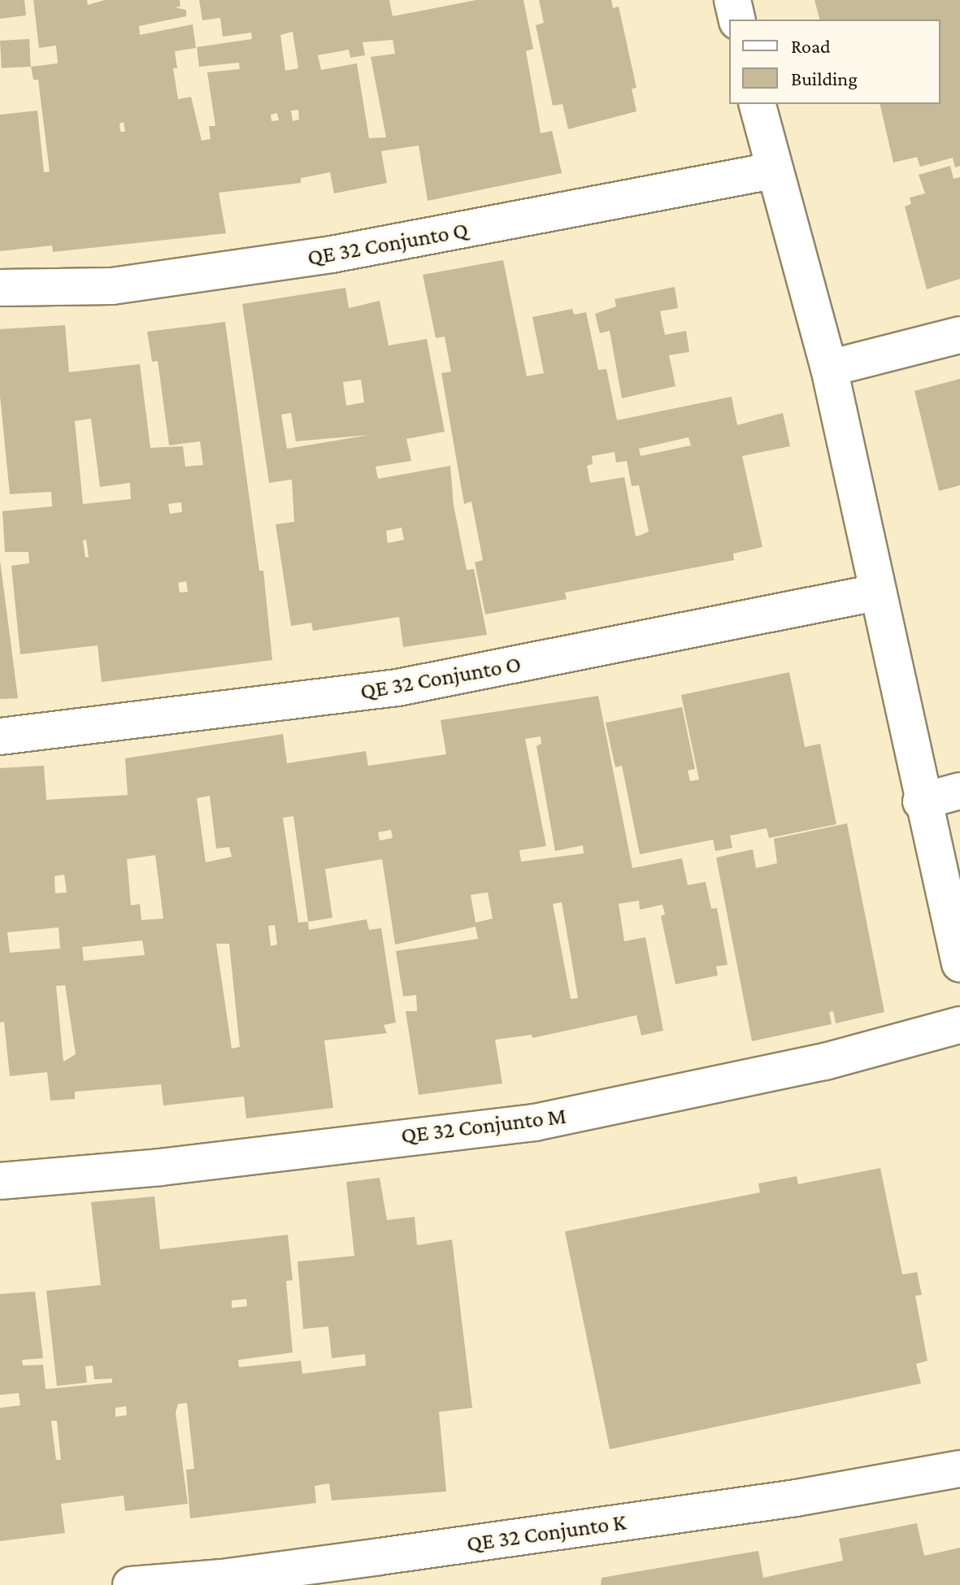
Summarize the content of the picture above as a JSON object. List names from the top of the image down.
{
  "streets": {
    "street": [
      "QE 32 Conjunto Q",
      "QE 32 Conjunto O",
      "QE 32 Conjunto M",
      "QE 32 Conjunto K"
    ]
  },
  "legend": ["Road", "Building"]
}
